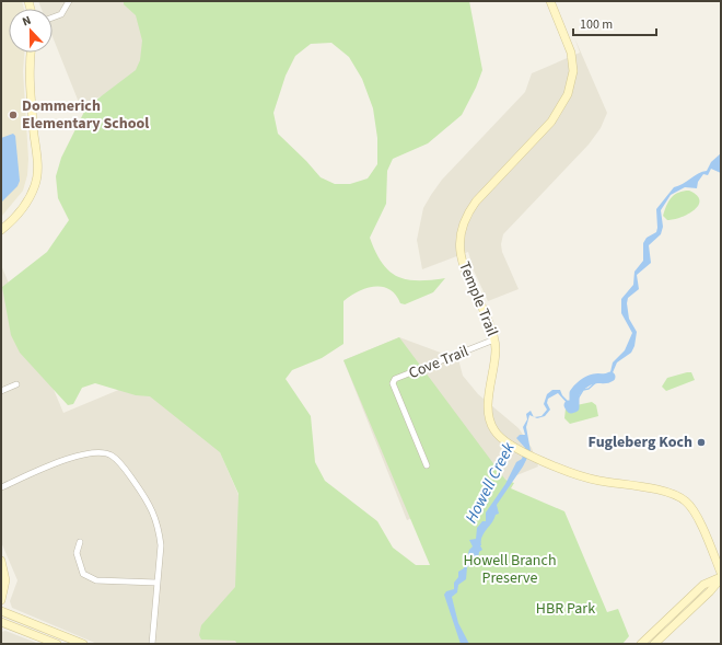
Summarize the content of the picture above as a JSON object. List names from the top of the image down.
{
  "streets": {
    "street": ["Temple Trail", "Cove Trail"]
  },
  "crossings": [
    ["Temple Trail", "Cove Trail"]
  ],
  "water": ["Howell Creek"],
  "parks": ["Howell Branch Preserve", "HBR Park"],
  "places": ["Dommerich Elementary School", "Fugleberg Koch"],
  "scale_bar": "100 m",
  "north": "top"
}
